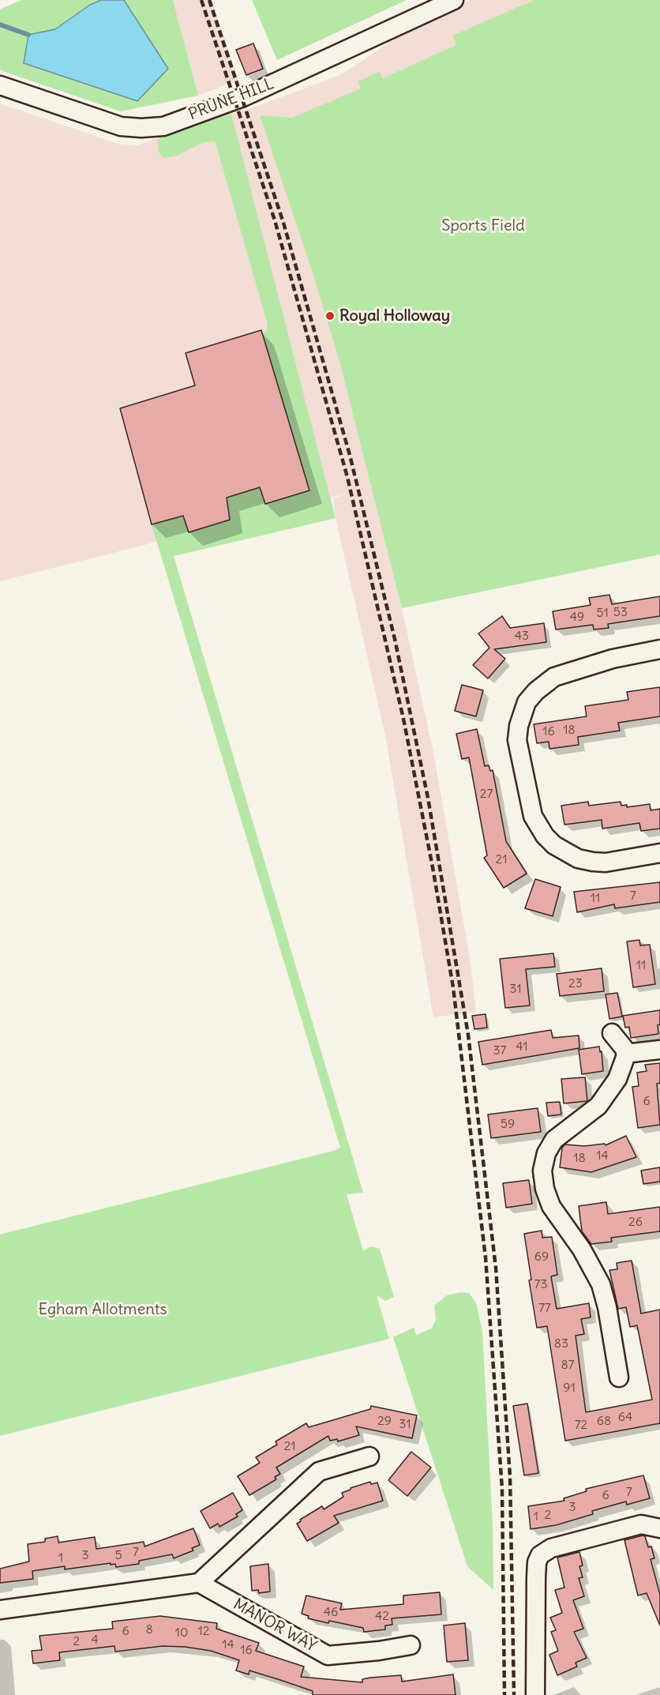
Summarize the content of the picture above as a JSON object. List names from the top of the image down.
{
  "streets": {
    "street": ["PRUNE HILL", "MANOR WAY"]
  },
  "parks": ["Sports Field", "Egham Allotments"],
  "places": ["Royal Holloway"],
  "house_numbers": [
    "53",
    "51",
    "49",
    "43",
    "18",
    "16",
    "27",
    "21",
    "7",
    "11",
    "11",
    "23",
    "31",
    "41",
    "37",
    "6",
    "59",
    "14",
    "18",
    "26",
    "69",
    "73",
    "77",
    "83",
    "87",
    "91",
    "64",
    "29",
    "68",
    "31",
    "72",
    "21",
    "7",
    "6",
    "3",
    "2",
    "1",
    "7",
    "3",
    "5",
    "1",
    "46",
    "42",
    "8",
    "6",
    "12",
    "10",
    "4",
    "2",
    "14",
    "16"
  ]
}
